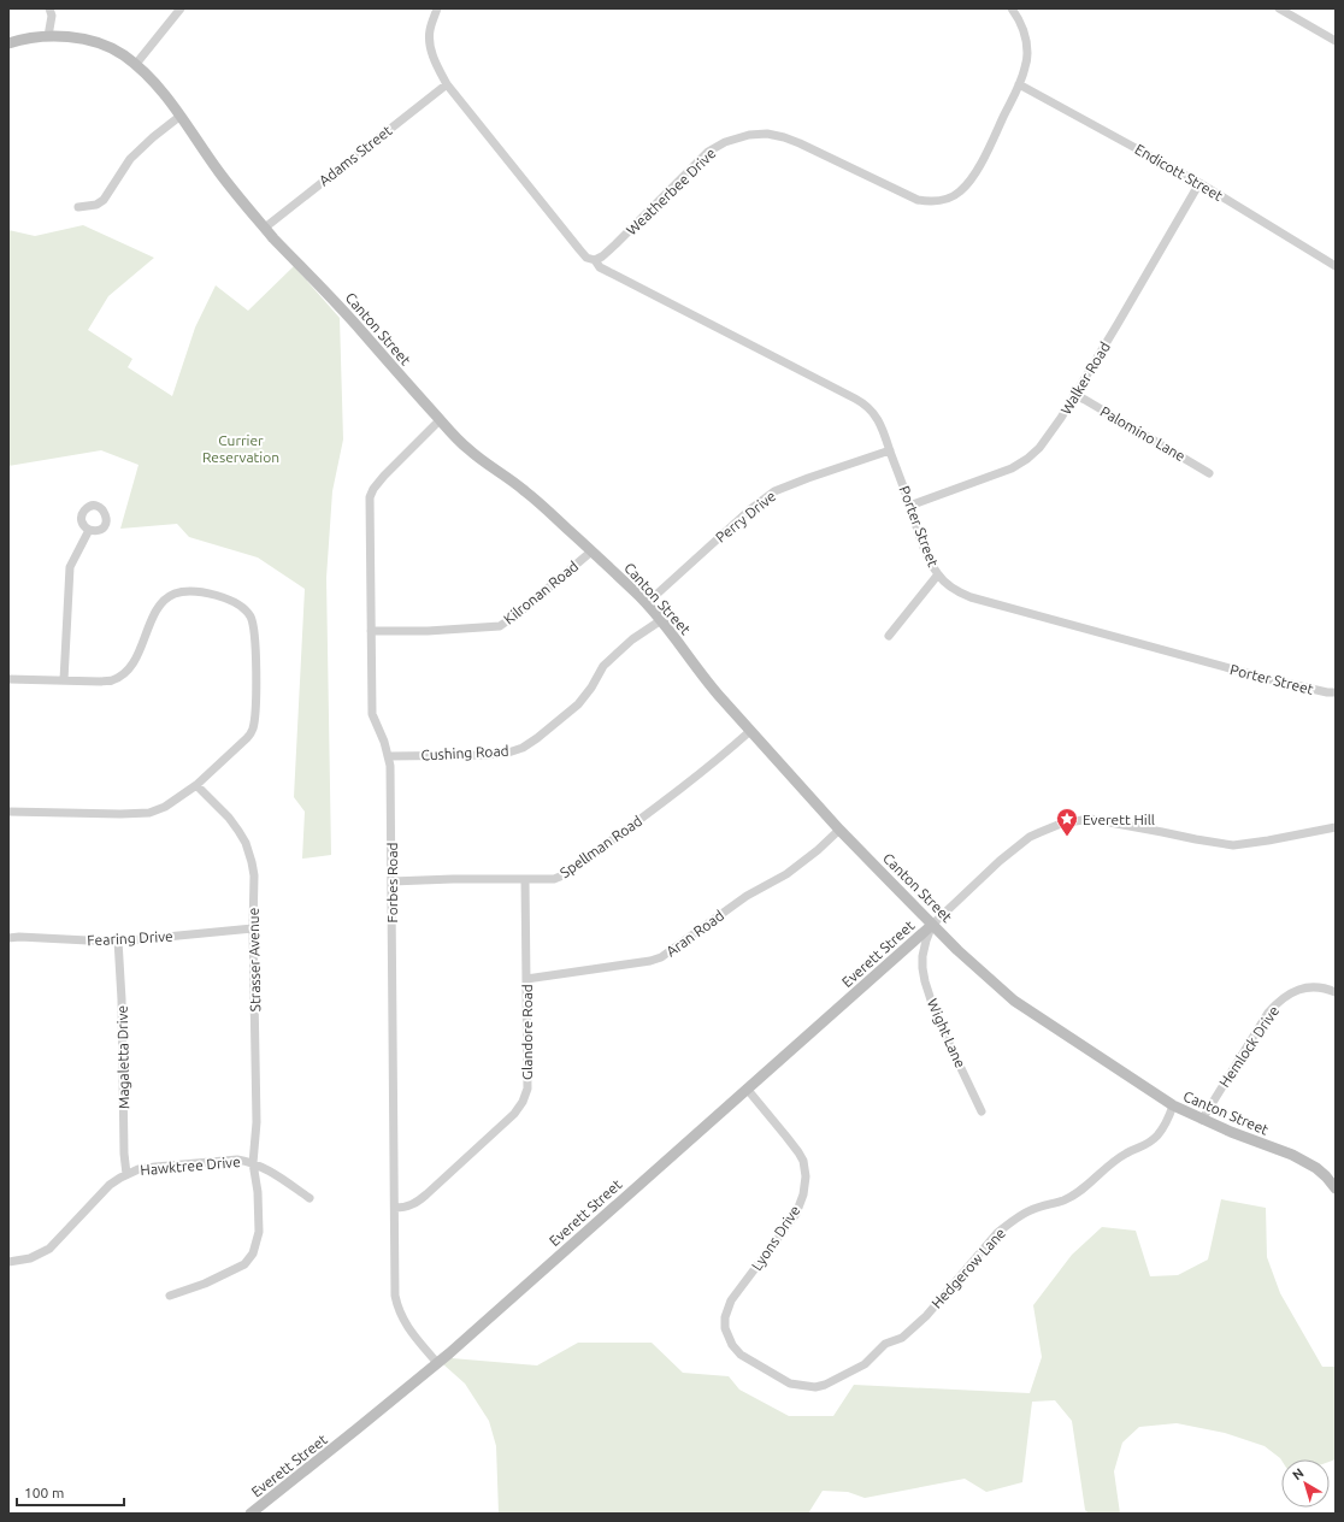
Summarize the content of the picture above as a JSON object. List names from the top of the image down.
{
  "streets": {
    "main road": ["Canton Street", "Everett Street"],
    "street": [
      "Adams Street",
      "Endicott Street",
      "Weatherbee Drive",
      "Walker Road",
      "Palomino Lane",
      "Perry Drive",
      "Porter Street",
      "Kilronan Road",
      "Cushing Road",
      "Spellman Road",
      "Forbes Road",
      "Aran Road",
      "Fearing Drive",
      "Strasser Avenue",
      "Glandore Road",
      "Wight Lane",
      "Hemlock Drive",
      "Magaletta Drive",
      "Hawktree Drive",
      "Lyons Drive",
      "Hedgerow Lane"
    ]
  },
  "crossings": [
    ["Adams Street", "Canton Street"],
    ["Endicott Street", "Weatherbee Drive"],
    ["Endicott Street", "Walker Road"],
    ["Weatherbee Drive", "Porter Street"],
    ["Canton Street", "Perry Drive"],
    ["Canton Street", "Kilronan Road"],
    ["Canton Street", "Cushing Road"],
    ["Canton Street", "Spellman Road"],
    ["Canton Street", "Forbes Road"],
    ["Canton Street", "Aran Road"],
    ["Canton Street", "Everett Street"],
    ["Canton Street", "Wight Lane"],
    ["Canton Street", "Hemlock Drive"],
    ["Canton Street", "Hedgerow Lane"],
    ["Walker Road", "Palomino Lane"],
    ["Walker Road", "Porter Street"],
    ["Perry Drive", "Porter Street"],
    ["Kilronan Road", "Forbes Road"],
    ["Cushing Road", "Forbes Road"],
    ["Spellman Road", "Forbes Road"],
    ["Spellman Road", "Glandore Road"],
    ["Forbes Road", "Everett Street"],
    ["Forbes Road", "Glandore Road"],
    ["Aran Road", "Glandore Road"],
    ["Fearing Drive", "Strasser Avenue"],
    ["Fearing Drive", "Magaletta Drive"],
    ["Everett Street", "Wight Lane"],
    ["Everett Street", "Lyons Drive"],
    ["Strasser Avenue", "Hawktree Drive"],
    ["Magaletta Drive", "Hawktree Drive"],
    ["Lyons Drive", "Hedgerow Lane"]
  ],
  "parks": ["Currier Reservation"],
  "places": {
    "place": ["Everett Hill"]
  },
  "scale_bar": "100 m",
  "north": "top left"
}
